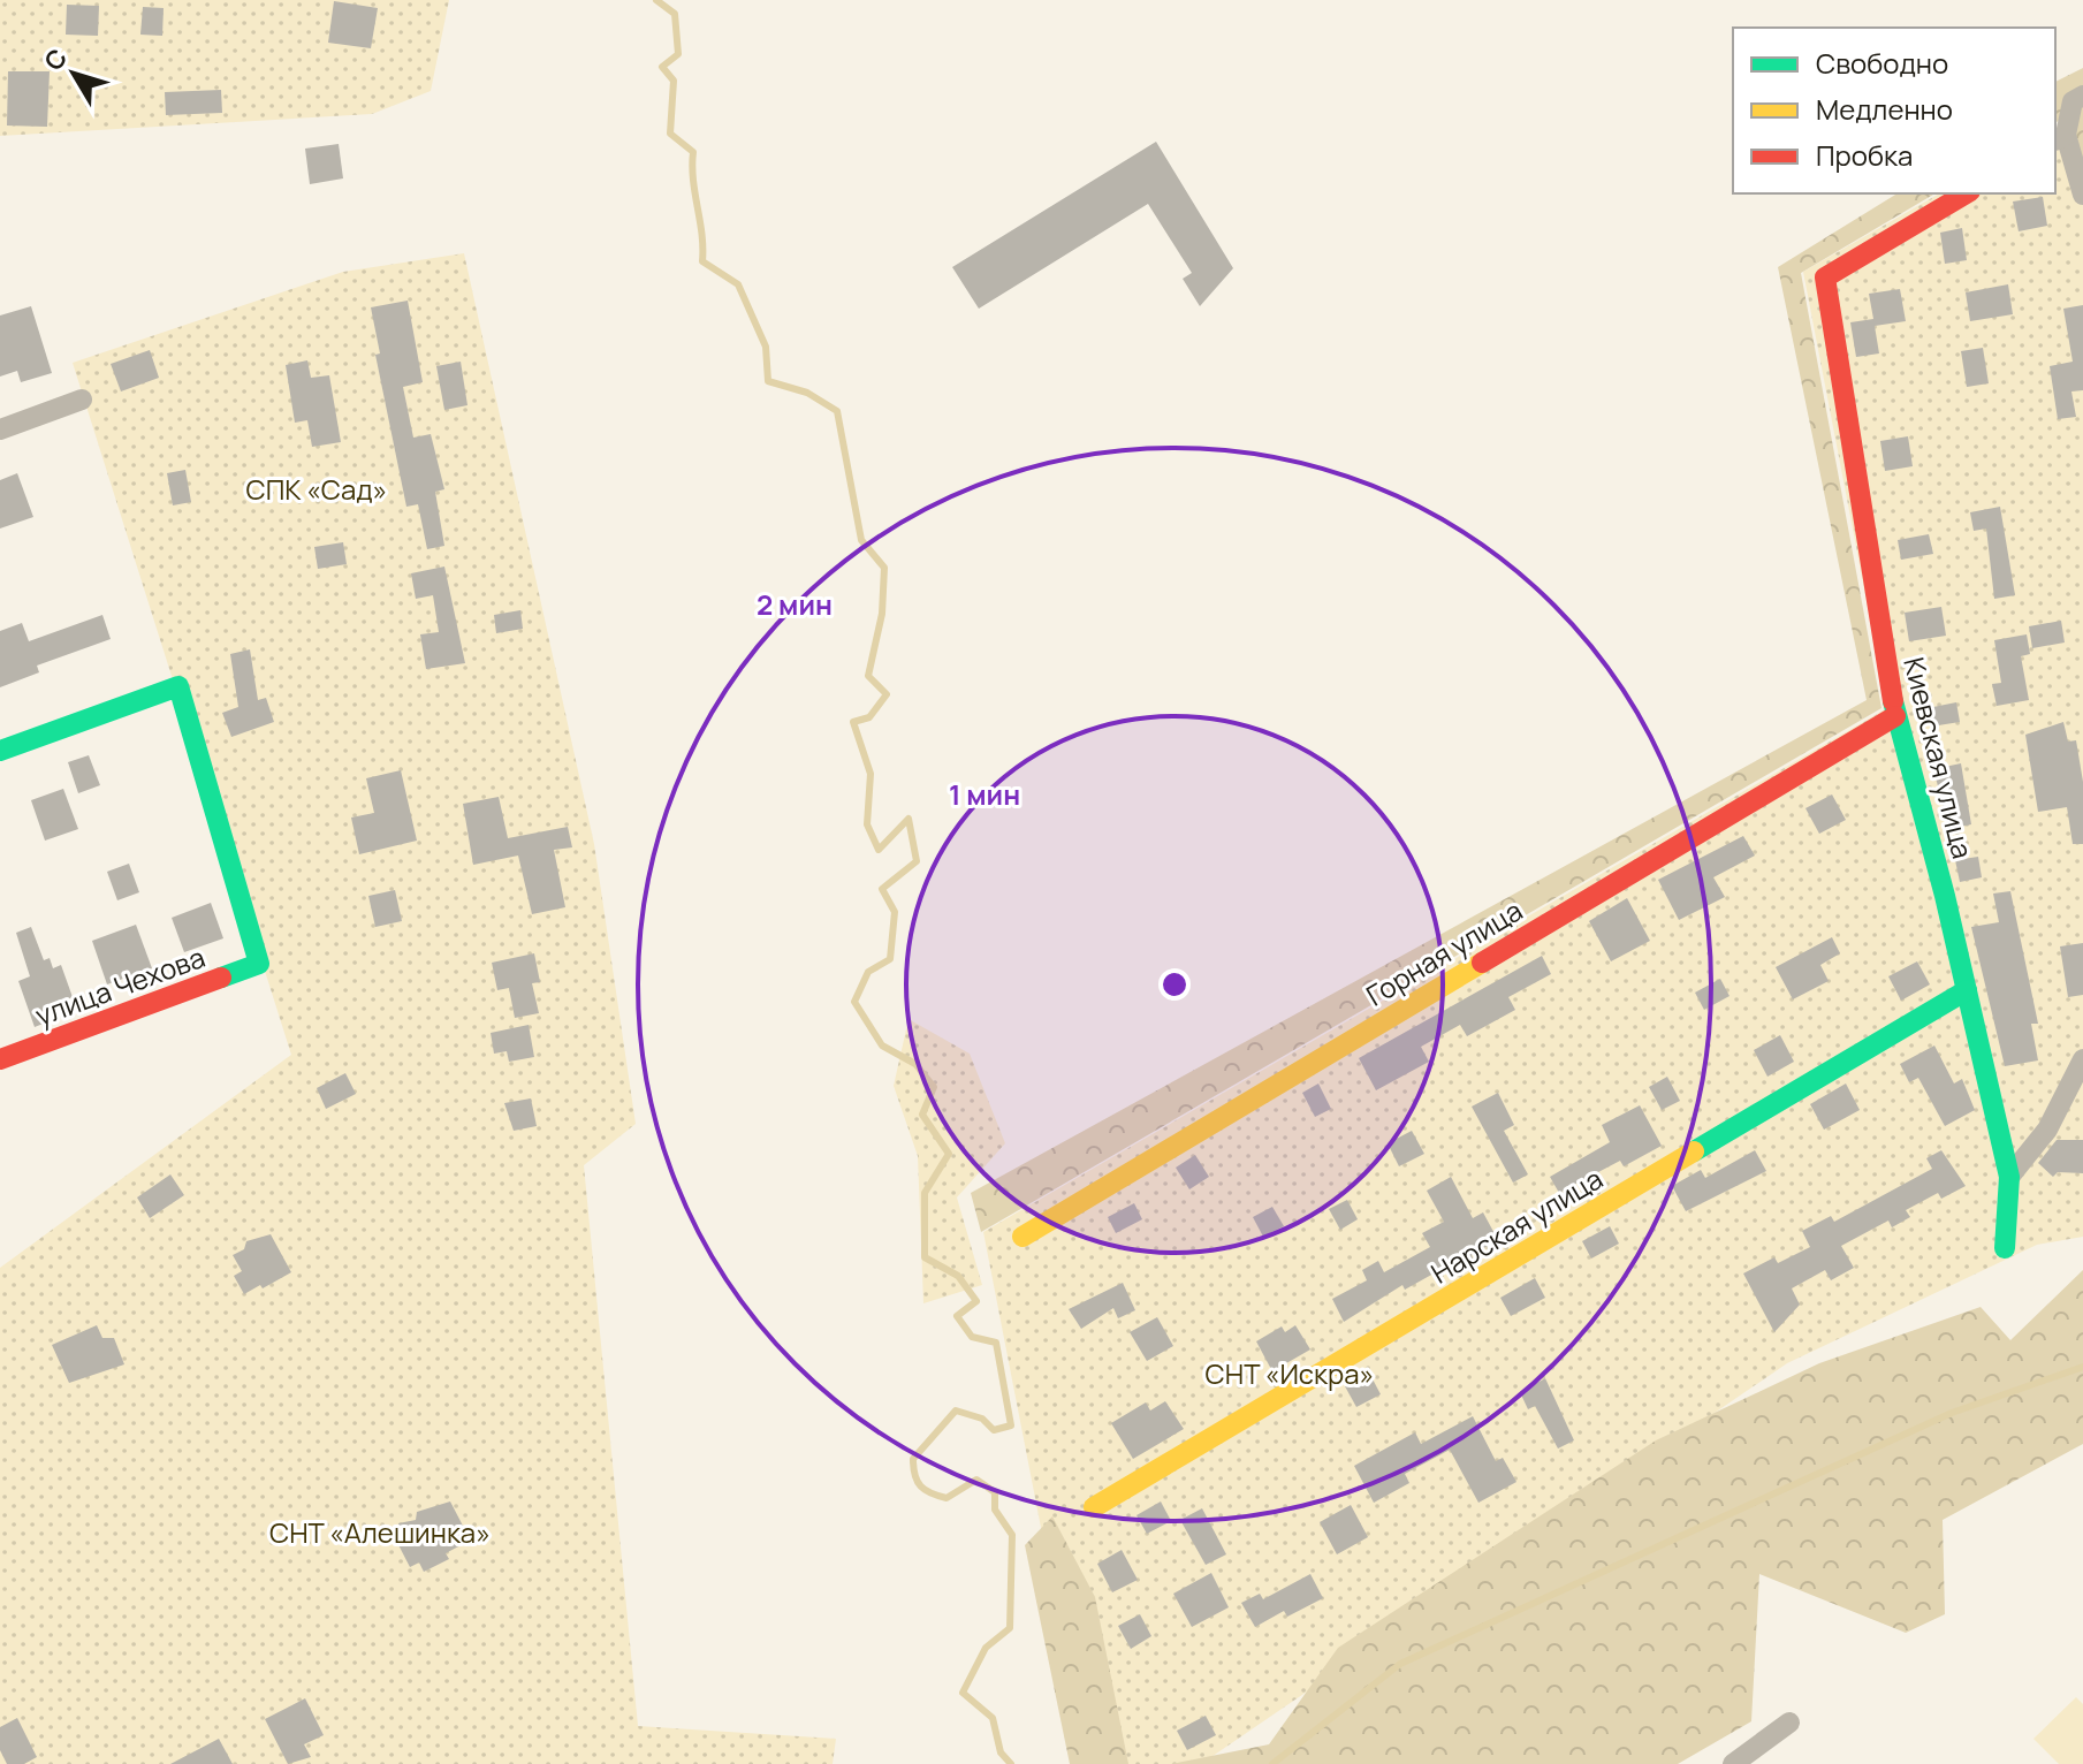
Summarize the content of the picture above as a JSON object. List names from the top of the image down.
{
  "streets": {
    "street": [
      "Киевская улица",
      "Горная улица",
      "улица Чехова",
      "Нарская улица"
    ]
  },
  "crossings": [
    ["Киевская улица", "Горная улица"],
    ["Киевская улица", "Нарская улица"]
  ],
  "parks": ["СПК «Сад»", "СНТ «Искра»", "СНТ «Алешинка»"],
  "legend": ["Свободно", "Медленно", "Пробка"],
  "north": "top left",
  "rings": ["2 мин", "1 мин"]
}
